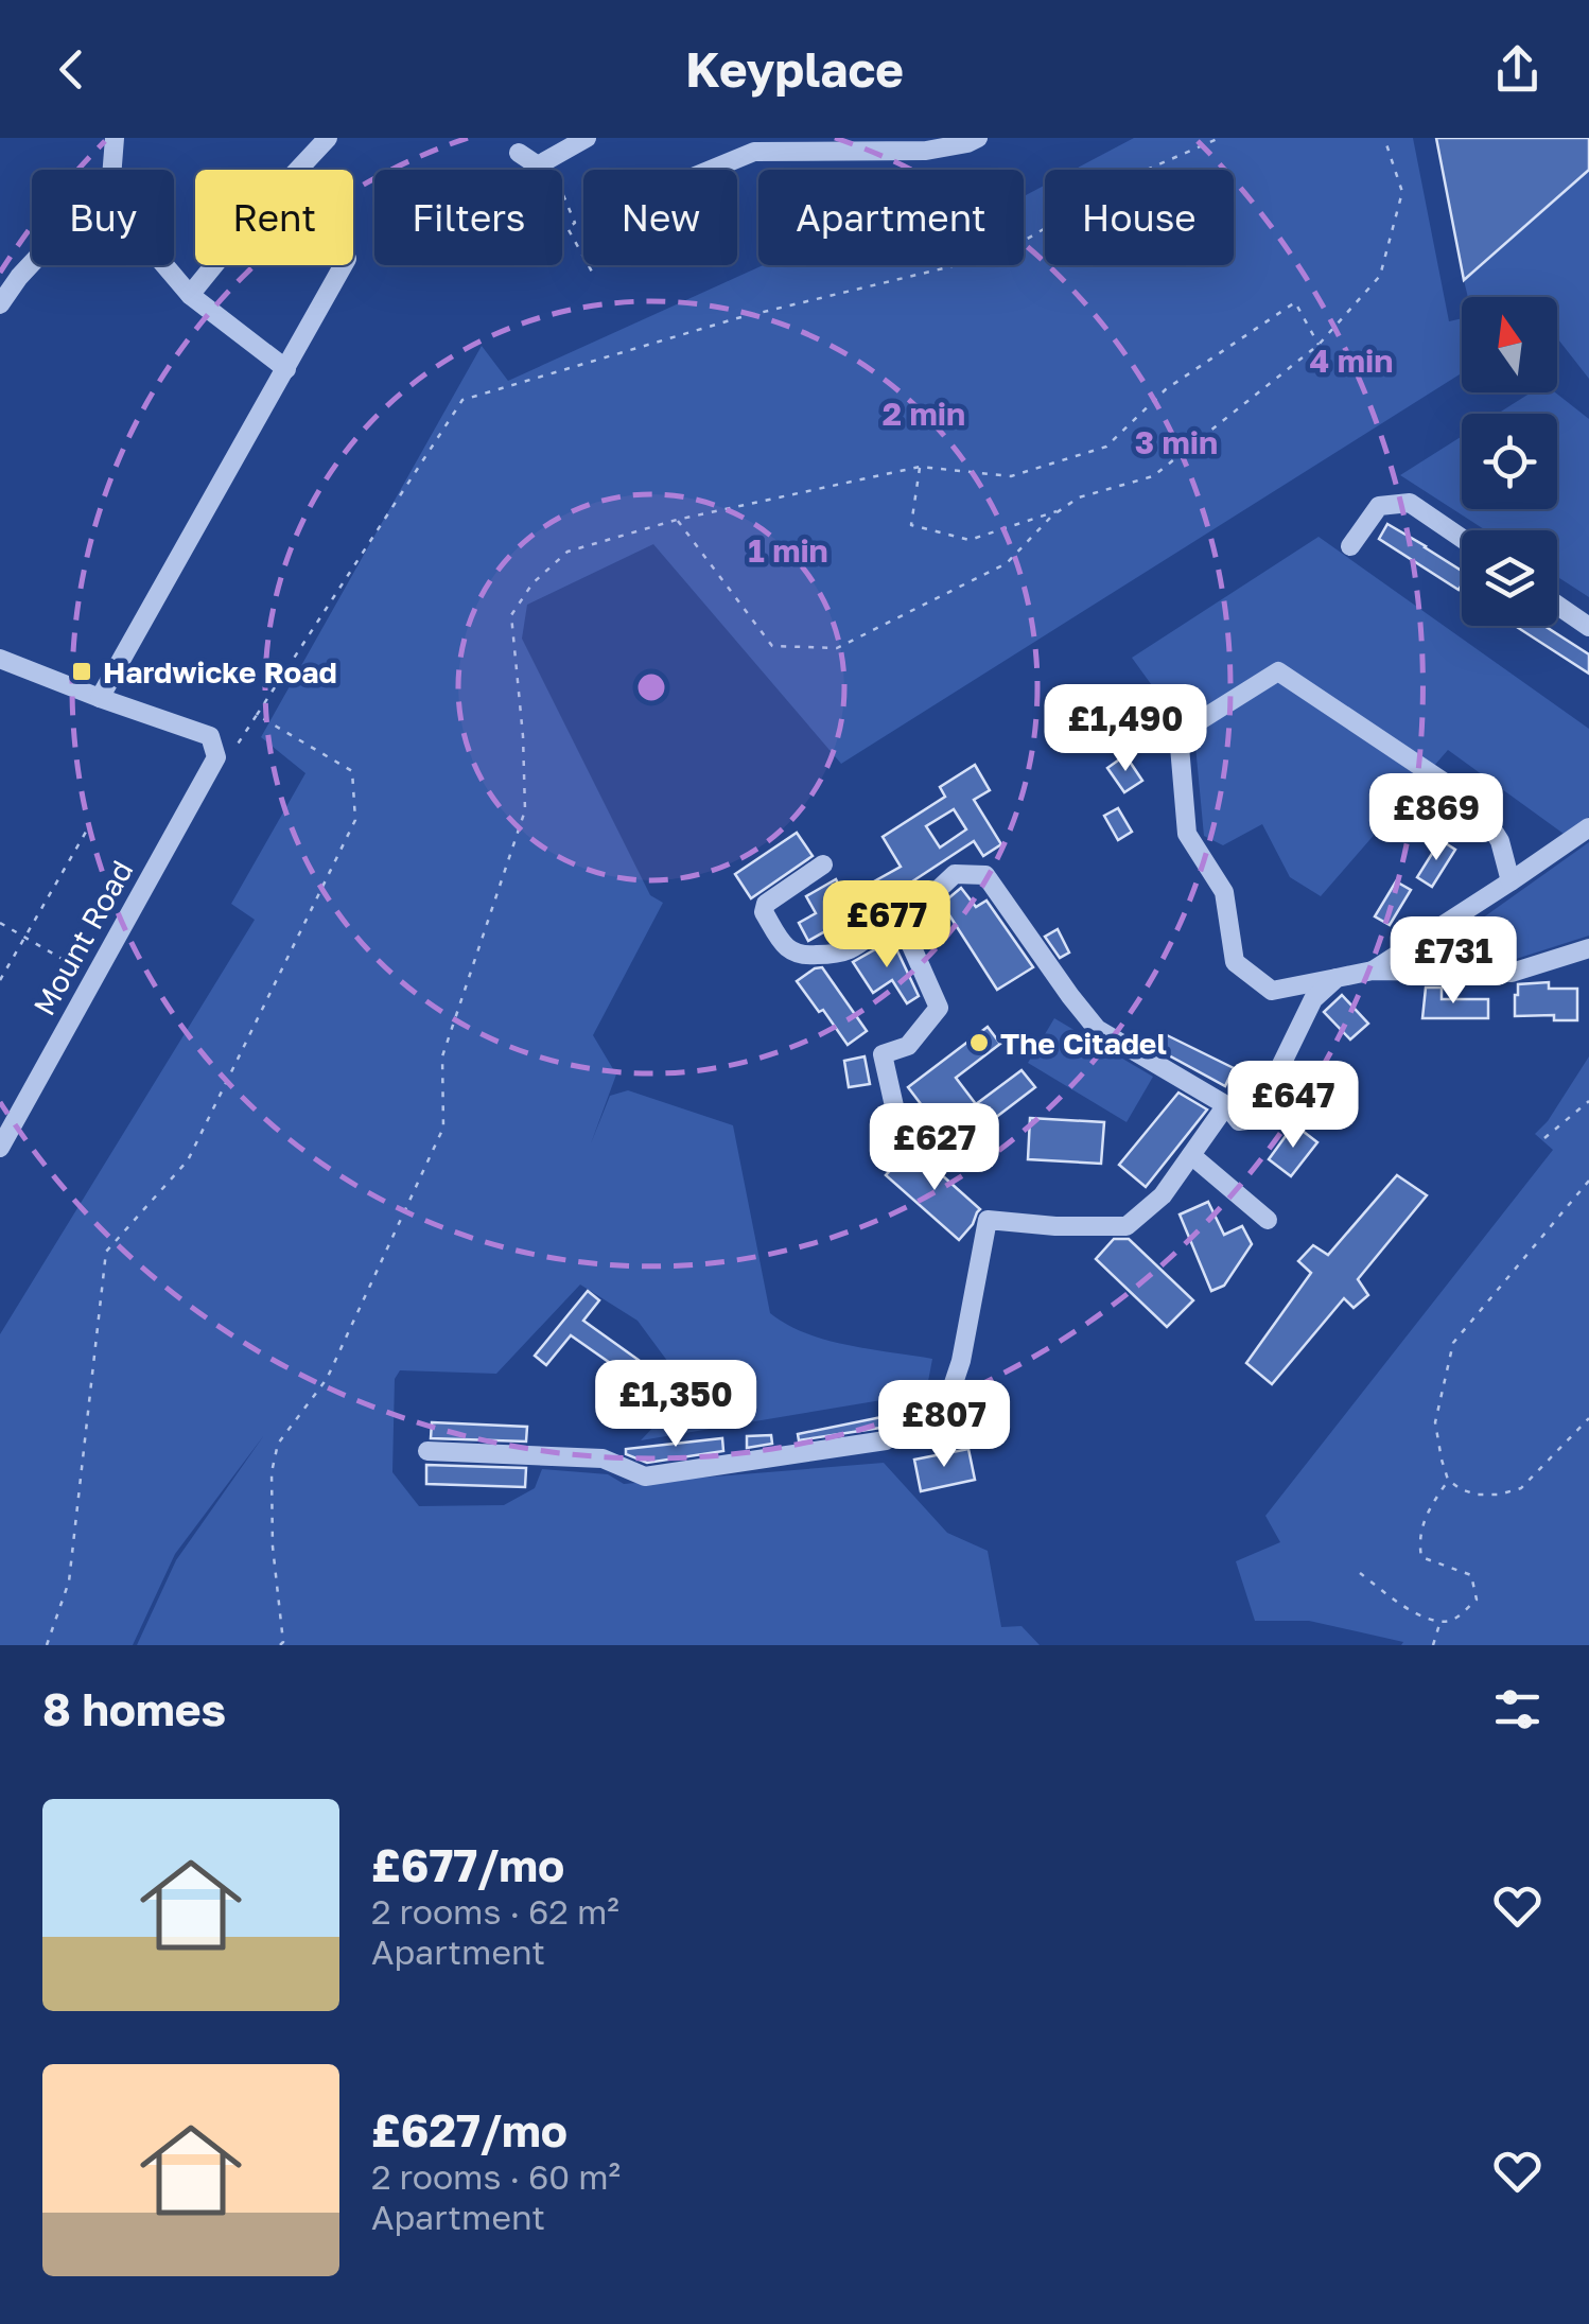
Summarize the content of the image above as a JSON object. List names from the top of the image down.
{
  "streets": {
    "street": ["Mount Road"]
  },
  "places": {
    "transit": ["Hardwicke Road"],
    "other": ["The Citadel"]
  },
  "north": "top",
  "page": {
    "header": "Keyplace",
    "chip": [
      "Buy",
      "Rent",
      "Filters",
      "New",
      "Apartment",
      "House"
    ],
    "price": [
      "£1,490",
      "£869",
      "£677",
      "£731",
      "£647",
      "£627",
      "£1,350",
      "£807"
    ],
    "heading": "8 homes",
    "list": [
      {
        "name": "£677/mo",
        "note": "2 rooms · 62 m² · Apartment"
      },
      {
        "name": "£627/mo",
        "note": "2 rooms · 60 m² · Apartment"
      }
    ]
  },
  "rings": [
    "4 min",
    "2 min",
    "3 min",
    "1 min"
  ]
}
